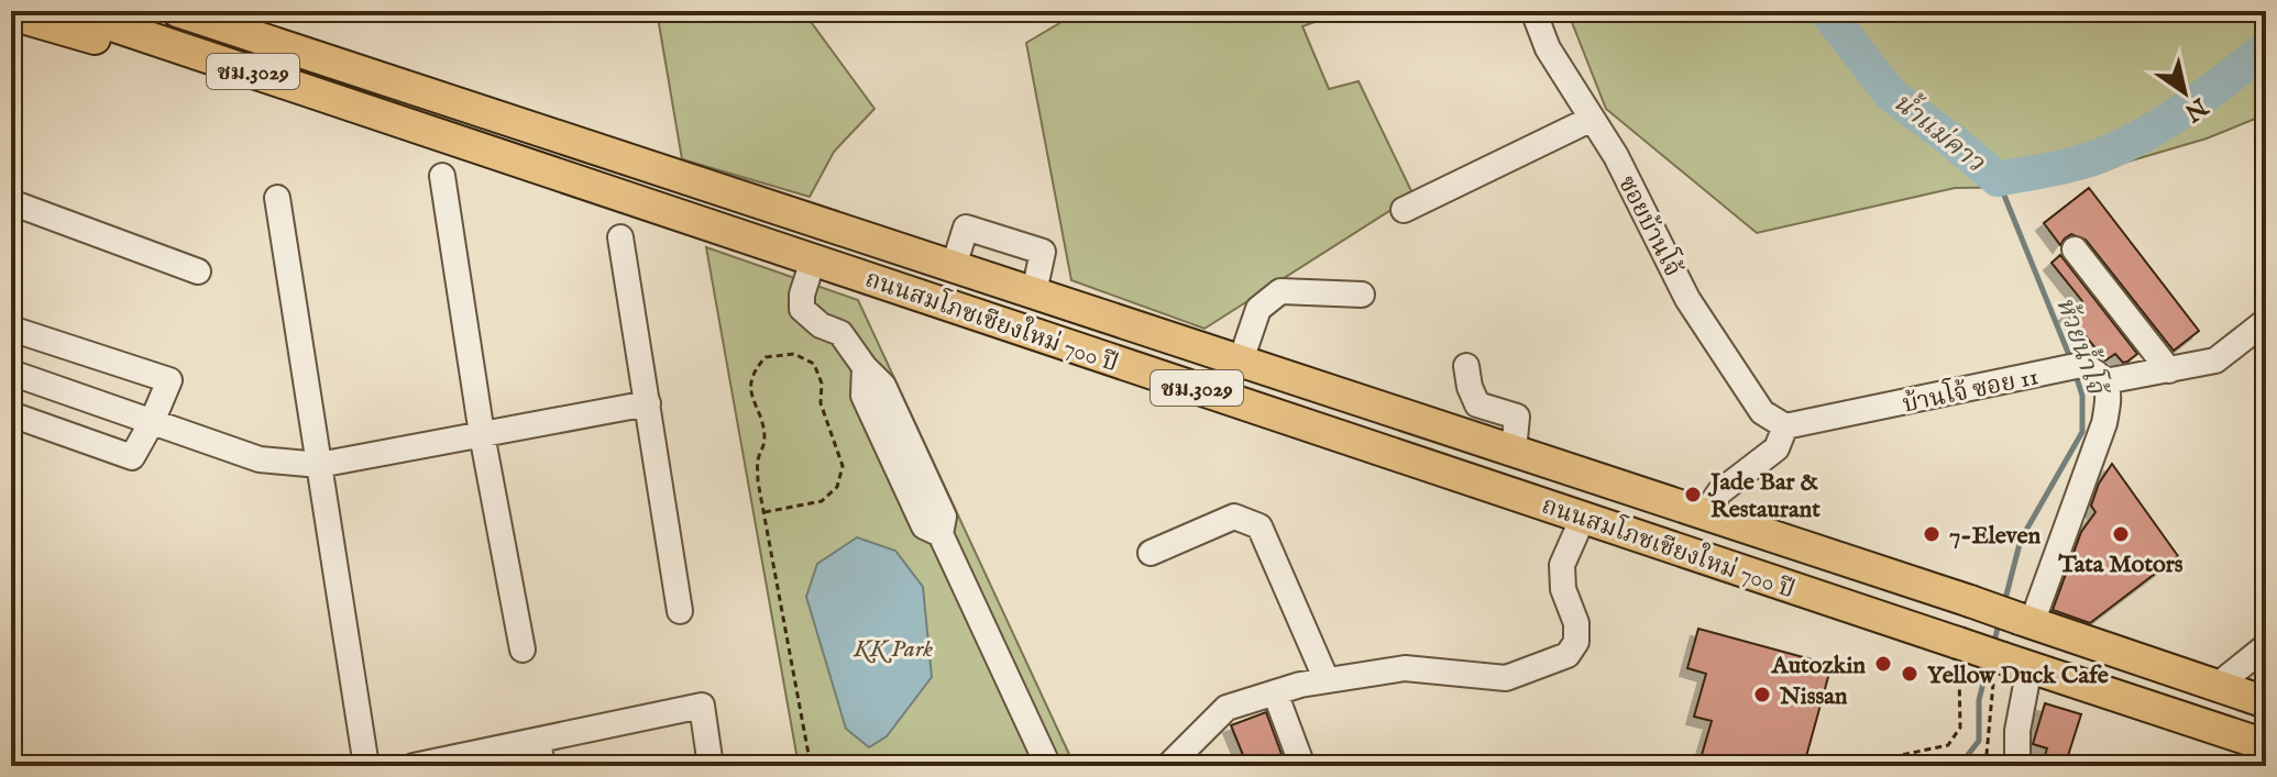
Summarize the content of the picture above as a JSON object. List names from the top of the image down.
{
  "streets": {
    "main road": ["ชม.3029", "ถนนสมโภชเชียงใหม่ 700 ปี"],
    "street": ["ซอยบ้านโจ้", "บ้านโจ้ ซอย 11"]
  },
  "crossings": [
    ["ชม.3029", "ถนนสมโภชเชียงใหม่ 700 ปี"],
    ["ซอยบ้านโจ้", "บ้านโจ้ ซอย 11"]
  ],
  "water": ["น้ำแม่คาว", "ห้วยน้ำโจ้"],
  "parks": ["KK Park"],
  "places": [
    "Jade Bar & Restaurant",
    "7-Eleven",
    "Tata Motors",
    "Autozkin",
    "Yellow Duck Cafe",
    "Nissan"
  ],
  "north": "bottom right"
}
